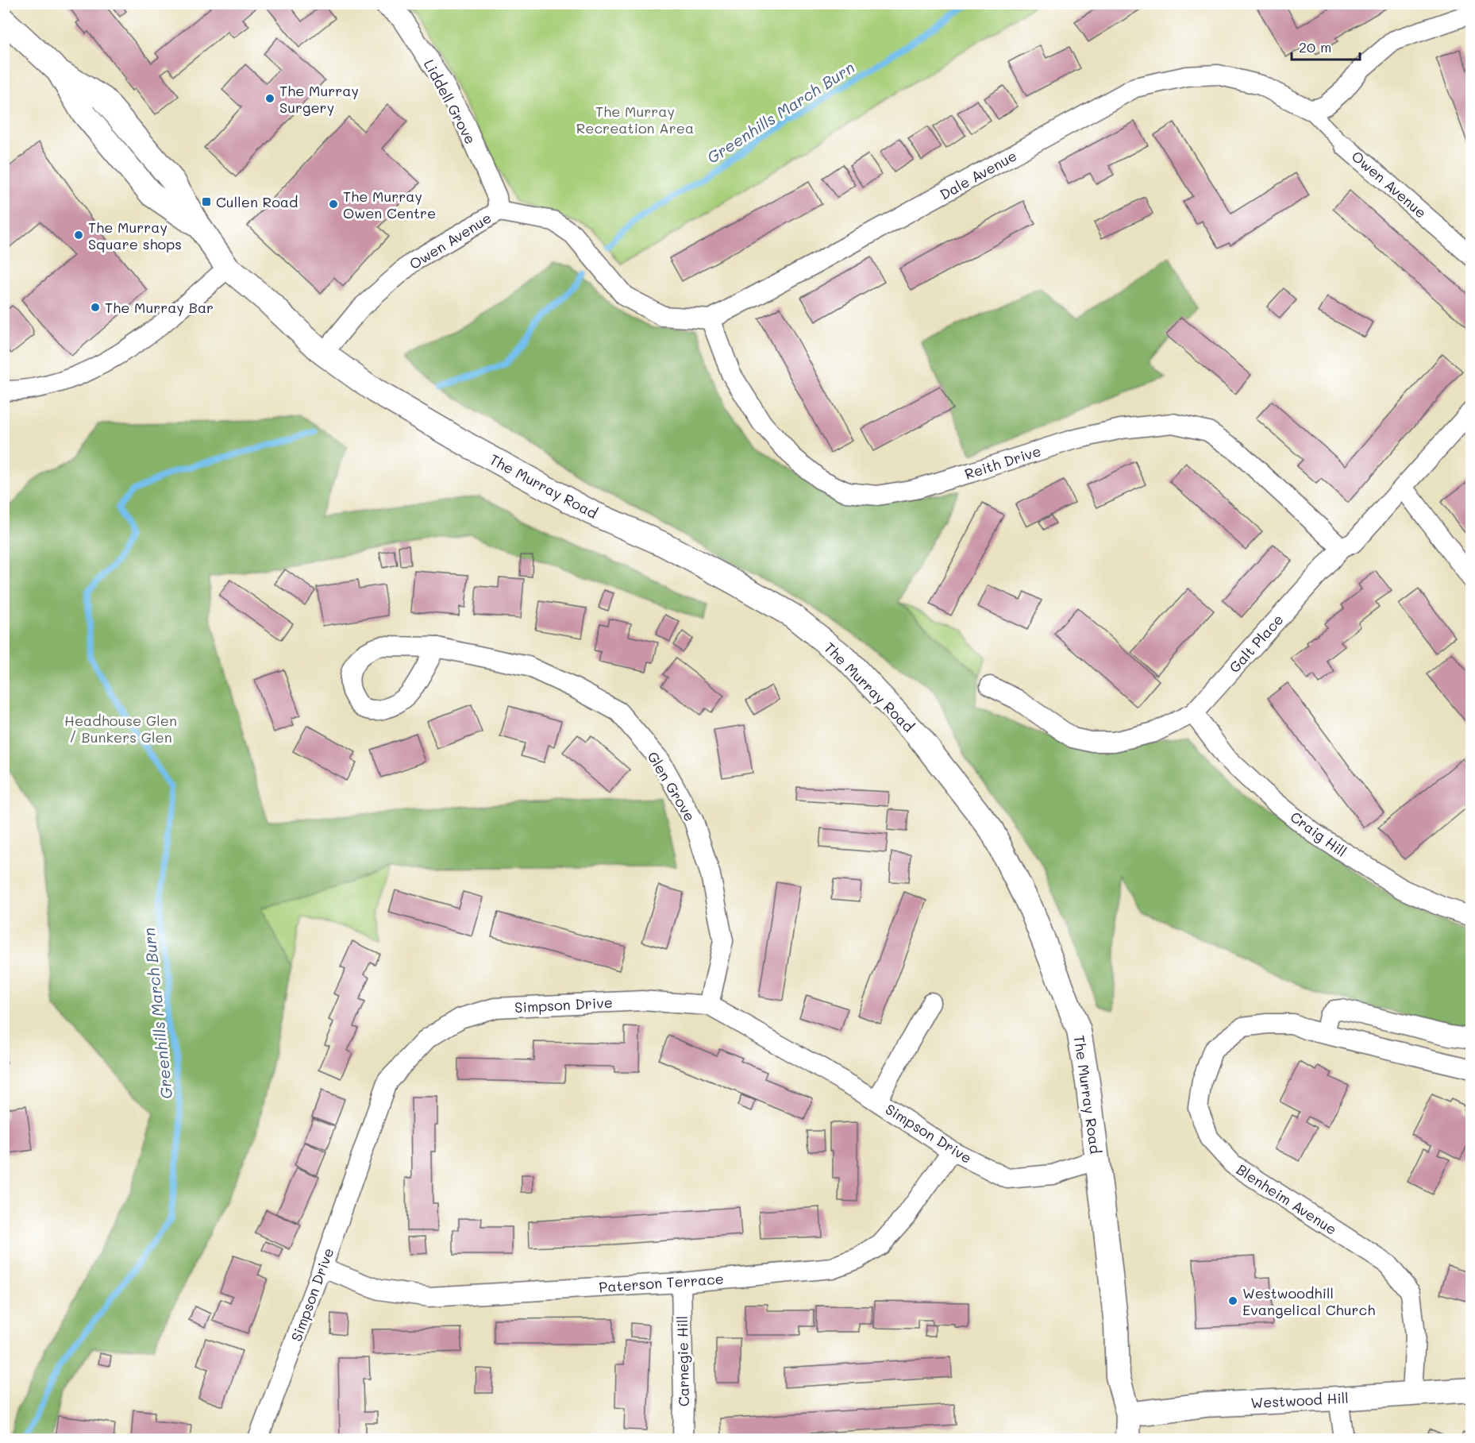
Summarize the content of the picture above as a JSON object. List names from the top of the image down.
{
  "streets": {
    "street": [
      "Liddell Grove",
      "Dale Avenue",
      "Owen Avenue",
      "Reith Drive",
      "The Murray Road",
      "Galt Place",
      "Glen Grove",
      "Craig Hill",
      "Simpson Drive",
      "Blenheim Avenue",
      "Paterson Terrace",
      "Carnegie Hill",
      "Westwood Hill"
    ]
  },
  "crossings": [
    ["Liddell Grove", "Owen Avenue"],
    ["Dale Avenue", "Owen Avenue"],
    ["Dale Avenue", "Reith Drive"],
    ["Owen Avenue", "The Murray Road"],
    ["Reith Drive", "Galt Place"],
    ["The Murray Road", "Simpson Drive"],
    ["The Murray Road", "Westwood Hill"],
    ["Galt Place", "Craig Hill"],
    ["Glen Grove", "Simpson Drive"],
    ["Simpson Drive", "Paterson Terrace"],
    ["Blenheim Avenue", "Westwood Hill"],
    ["Paterson Terrace", "Carnegie Hill"]
  ],
  "water": ["Greenhills March Burn"],
  "parks": ["The Murray Recreation Area", "Headhouse Glen / Bunkers Glen"],
  "places": {
    "other": [
      "The Murray Surgery",
      "The Murray Owen Centre",
      "The Murray Square shops",
      "The Murray Bar",
      "Westwoodhill Evangelical Church"
    ],
    "transit": ["Cullen Road"]
  },
  "scale_bar": "20 m"
}
